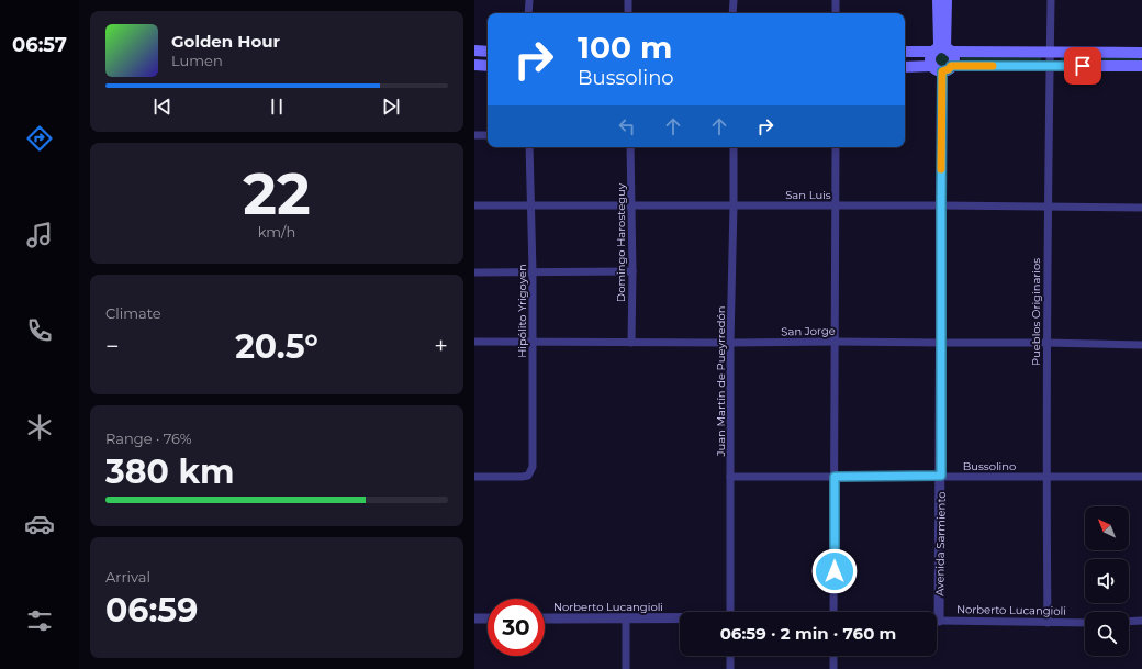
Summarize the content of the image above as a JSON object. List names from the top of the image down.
{
  "streets": {
    "street": [
      "San Luis",
      "Domingo Harosteguy",
      "Hipólito Yrigoyen",
      "Pueblos Originarios",
      "San Jorge",
      "Juan Martín de Pueyrredón",
      "Bussolino",
      "Avenida Sarmiento",
      "Norberto Lucangioli"
    ]
  },
  "crossings": [
    ["San Luis", "Domingo Harosteguy"],
    ["San Luis", "Hipólito Yrigoyen"],
    ["San Luis", "Pueblos Originarios"],
    ["San Luis", "Juan Martín de Pueyrredón"],
    ["San Luis", "Avenida Sarmiento"],
    ["Domingo Harosteguy", "San Jorge"],
    ["Hipólito Yrigoyen", "San Jorge"],
    ["Pueblos Originarios", "San Jorge"],
    ["Pueblos Originarios", "Bussolino"],
    ["Pueblos Originarios", "Norberto Lucangioli"],
    ["San Jorge", "Juan Martín de Pueyrredón"],
    ["San Jorge", "Avenida Sarmiento"],
    ["Juan Martín de Pueyrredón", "Bussolino"],
    ["Bussolino", "Avenida Sarmiento"]
  ],
  "north": "top left",
  "page": {
    "tabs": "06:57",
    "turn": ["100 m", "Bussolino"],
    "song": ["Golden Hour", "Lumen"],
    "tile": [
      ["22", "km/h"],
      "Climate",
      ["Range · 76%", "380 km"],
      ["Arrival", "06:59"]
    ],
    "heat": ["−", "20.5°", "+"],
    "limit": "30",
    "trip": "06:59 · 2 min · 760 m"
  }
}
